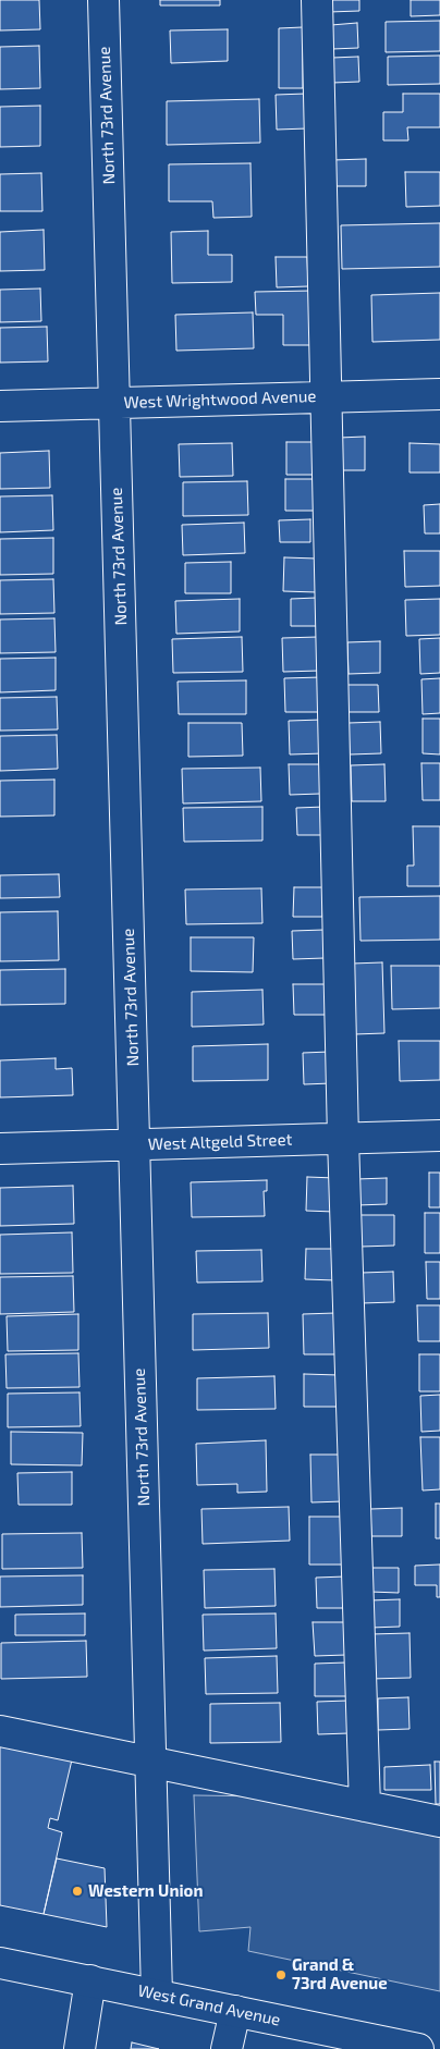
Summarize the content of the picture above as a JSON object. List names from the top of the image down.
{
  "streets": {
    "street": [
      "North 73rd Avenue",
      "West Wrightwood Avenue",
      "West Altgeld Street",
      "West Grand Avenue"
    ]
  },
  "crossings": [
    ["North 73rd Avenue", "West Wrightwood Avenue"],
    ["North 73rd Avenue", "West Altgeld Street"],
    ["North 73rd Avenue", "West Grand Avenue"]
  ],
  "places": ["Western Union", "Grand & 73rd Avenue"]
}
